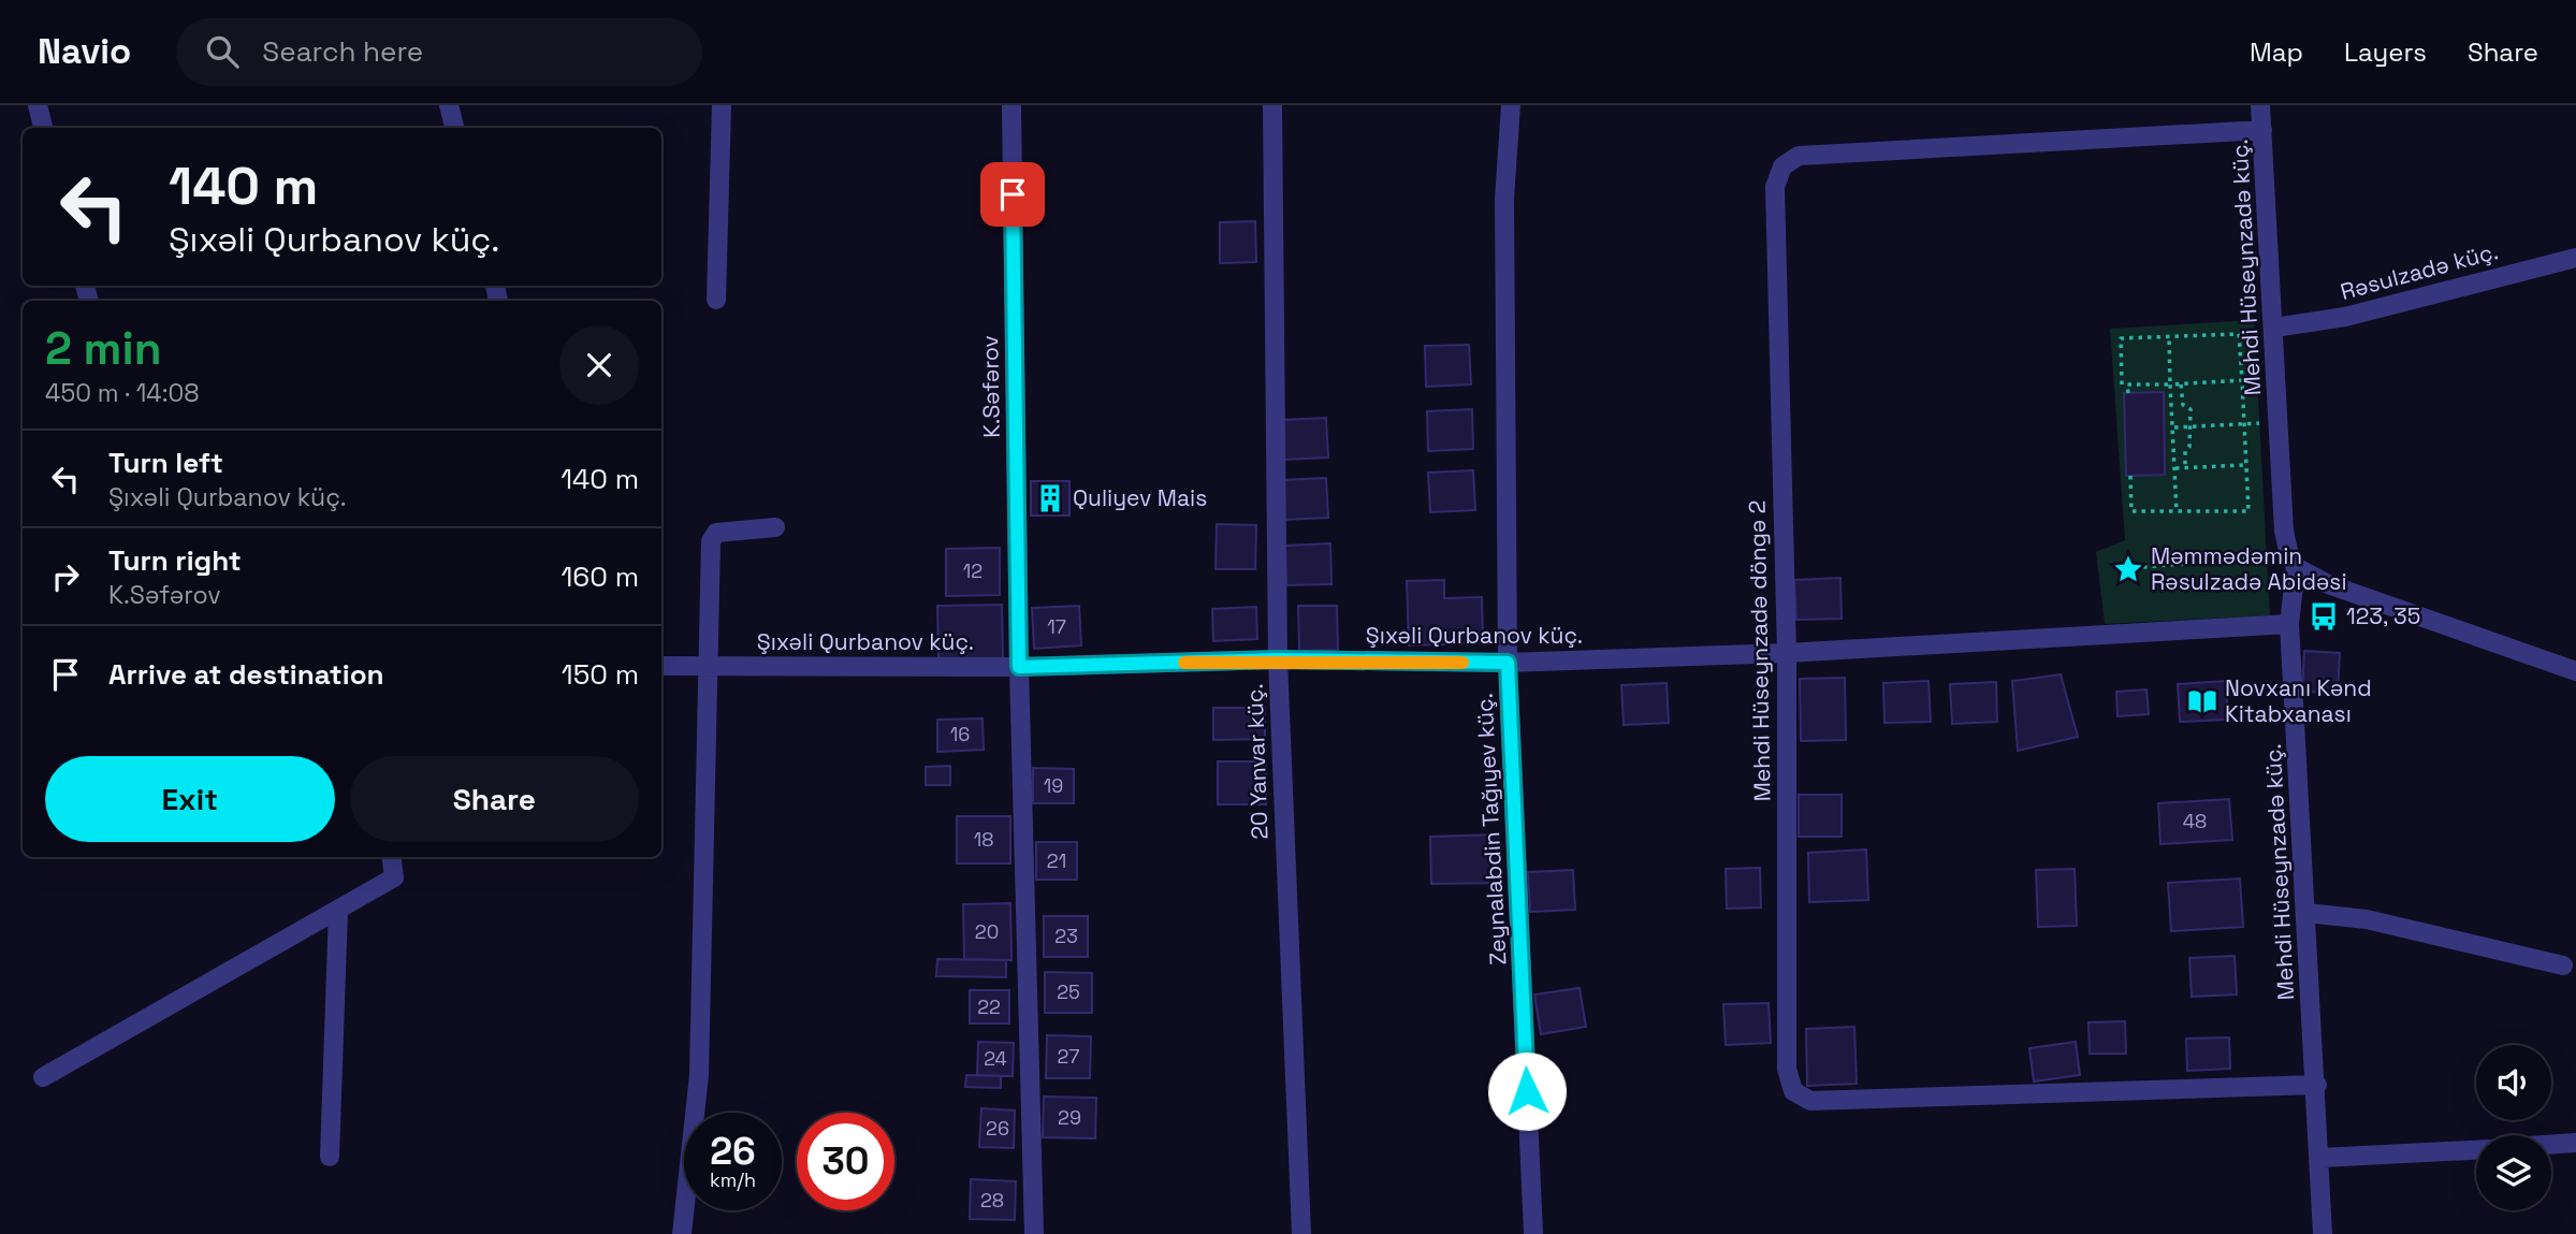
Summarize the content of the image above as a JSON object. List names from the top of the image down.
{
  "streets": {
    "street": [
      "Mehdi Hüseynzadə küç.",
      "Rəsulzadə küç.",
      "K.Səfərov",
      "Şıxəli Qurbanov küç.",
      "Mehdi Hüseynzadə döngə 2",
      "20 Yanvar küç.",
      "Zeynalabdin Tağıyev küç."
    ]
  },
  "crossings": [
    ["Mehdi Hüseynzadə küç.", "Rəsulzadə küç."],
    ["Mehdi Hüseynzadə küç.", "Şıxəli Qurbanov küç."],
    ["Mehdi Hüseynzadə küç.", "Mehdi Hüseynzadə döngə 2"],
    ["K.Səfərov", "Şıxəli Qurbanov küç."],
    ["Şıxəli Qurbanov küç.", "Mehdi Hüseynzadə döngə 2"],
    ["Şıxəli Qurbanov küç.", "20 Yanvar küç."],
    ["Şıxəli Qurbanov küç.", "Zeynalabdin Tağıyev küç."]
  ],
  "places": {
    "building": ["Quliyev Mais"],
    "place": ["Məmmədəmin Rəsulzadə Abidəsi"],
    "bus stop": ["123, 35"],
    "library": ["Novxanı Kənd Kitabxanası"]
  },
  "house_numbers": [
    "12",
    "17",
    "16",
    "19",
    "48",
    "18",
    "21",
    "20",
    "23",
    "25",
    "22",
    "27",
    "24",
    "29",
    "26",
    "28"
  ],
  "page": {
    "header": "Navio",
    "search": "Search here",
    "nav": ["Map", "Layers", "Share"],
    "turn": ["140 m", "Şıxəli Qurbanov küç."],
    "heading": ["2 min", "450 m · 14:08"],
    "list": [
      {
        "name": "Turn left",
        "note": "Şıxəli Qurbanov küç.",
        "value": "140 m"
      },
      {
        "name": "Turn right",
        "note": "K.Səfərov",
        "value": "160 m"
      },
      {
        "name": "Arrive at destination",
        "value": "150 m"
      }
    ],
    "buttons": ["Exit", "Share"],
    "speed": "26 km/h",
    "limit": "30"
  }
}
